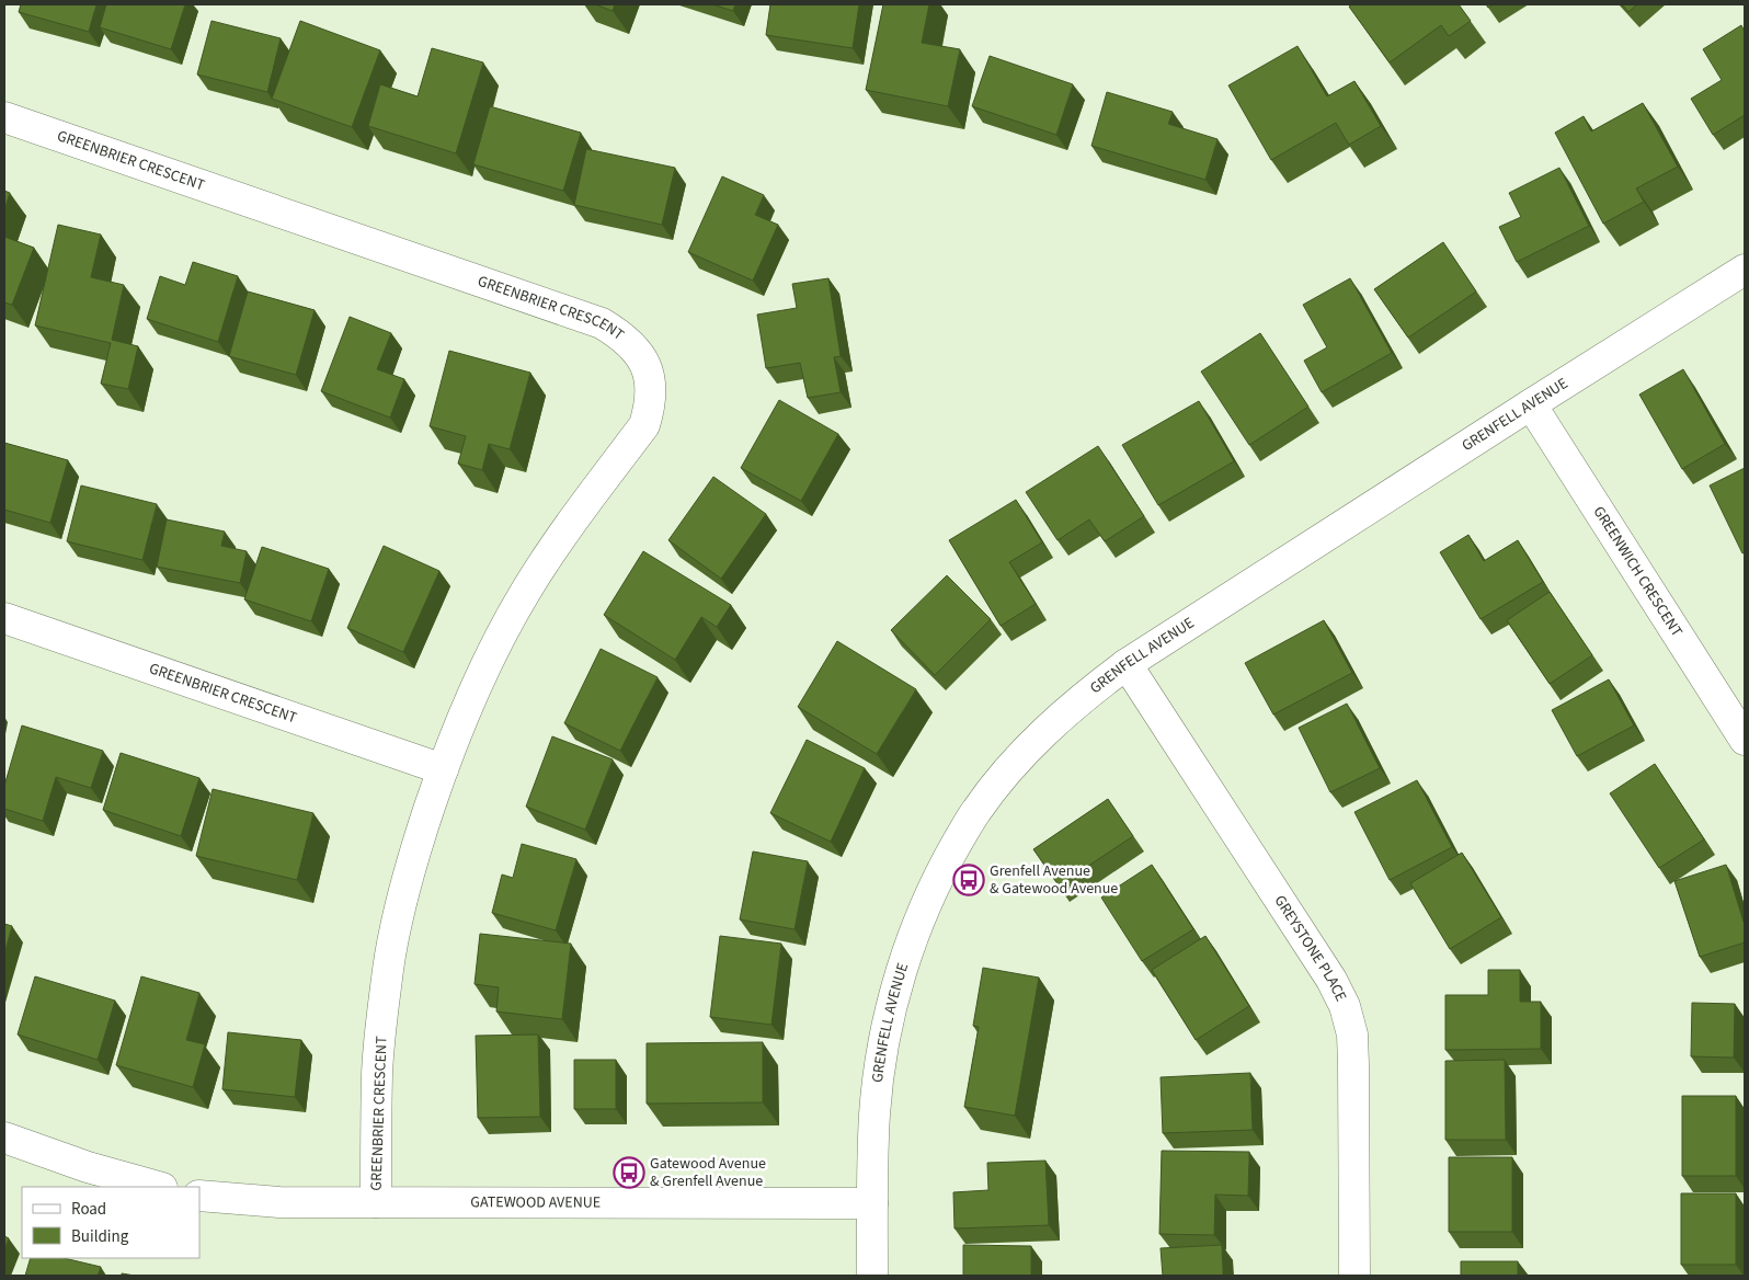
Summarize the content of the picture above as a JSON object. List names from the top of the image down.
{
  "streets": {
    "street": [
      "GREENBRIER CRESCENT",
      "GRENFELL AVENUE",
      "GREENWICH CRESCENT",
      "GREYSTONE PLACE",
      "GATEWOOD AVENUE"
    ]
  },
  "crossings": [
    ["GREENBRIER CRESCENT", "GATEWOOD AVENUE"],
    ["GRENFELL AVENUE", "GREENWICH CRESCENT"],
    ["GRENFELL AVENUE", "GREYSTONE PLACE"],
    ["GRENFELL AVENUE", "GATEWOOD AVENUE"]
  ],
  "places": {
    "bus stop": ["Grenfell Avenue & Gatewood Avenue", "Gatewood Avenue & Grenfell Avenue"]
  },
  "legend": ["Road", "Building"]
}
